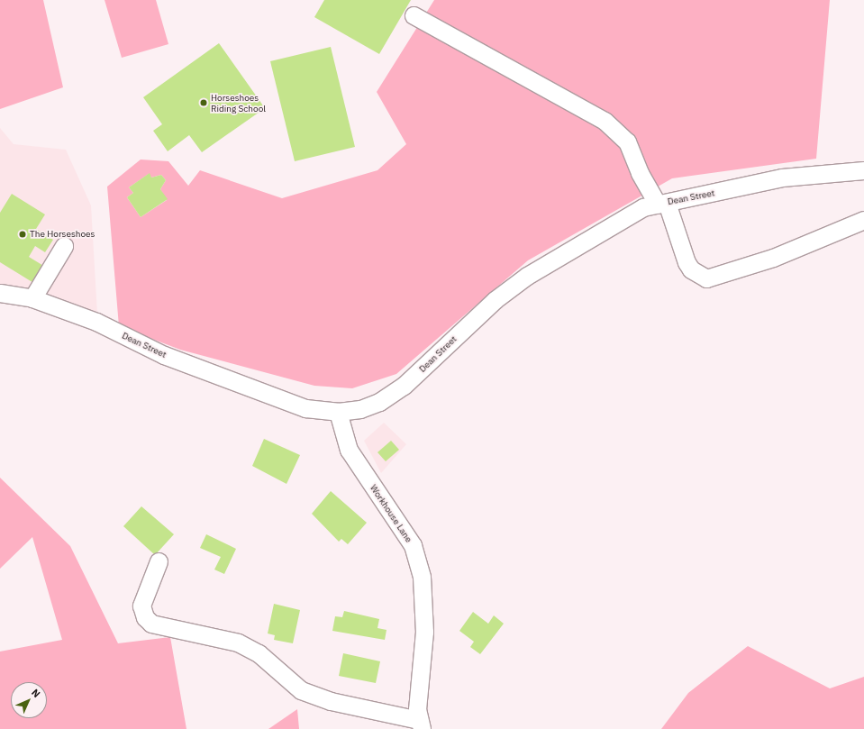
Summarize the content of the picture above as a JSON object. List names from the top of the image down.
{
  "streets": {
    "street": ["Dean Street", "Workhouse Lane"]
  },
  "crossings": [
    ["Dean Street", "Workhouse Lane"]
  ],
  "places": ["Horseshoes Riding School", "The Horseshoes"],
  "north": "top right"
}
